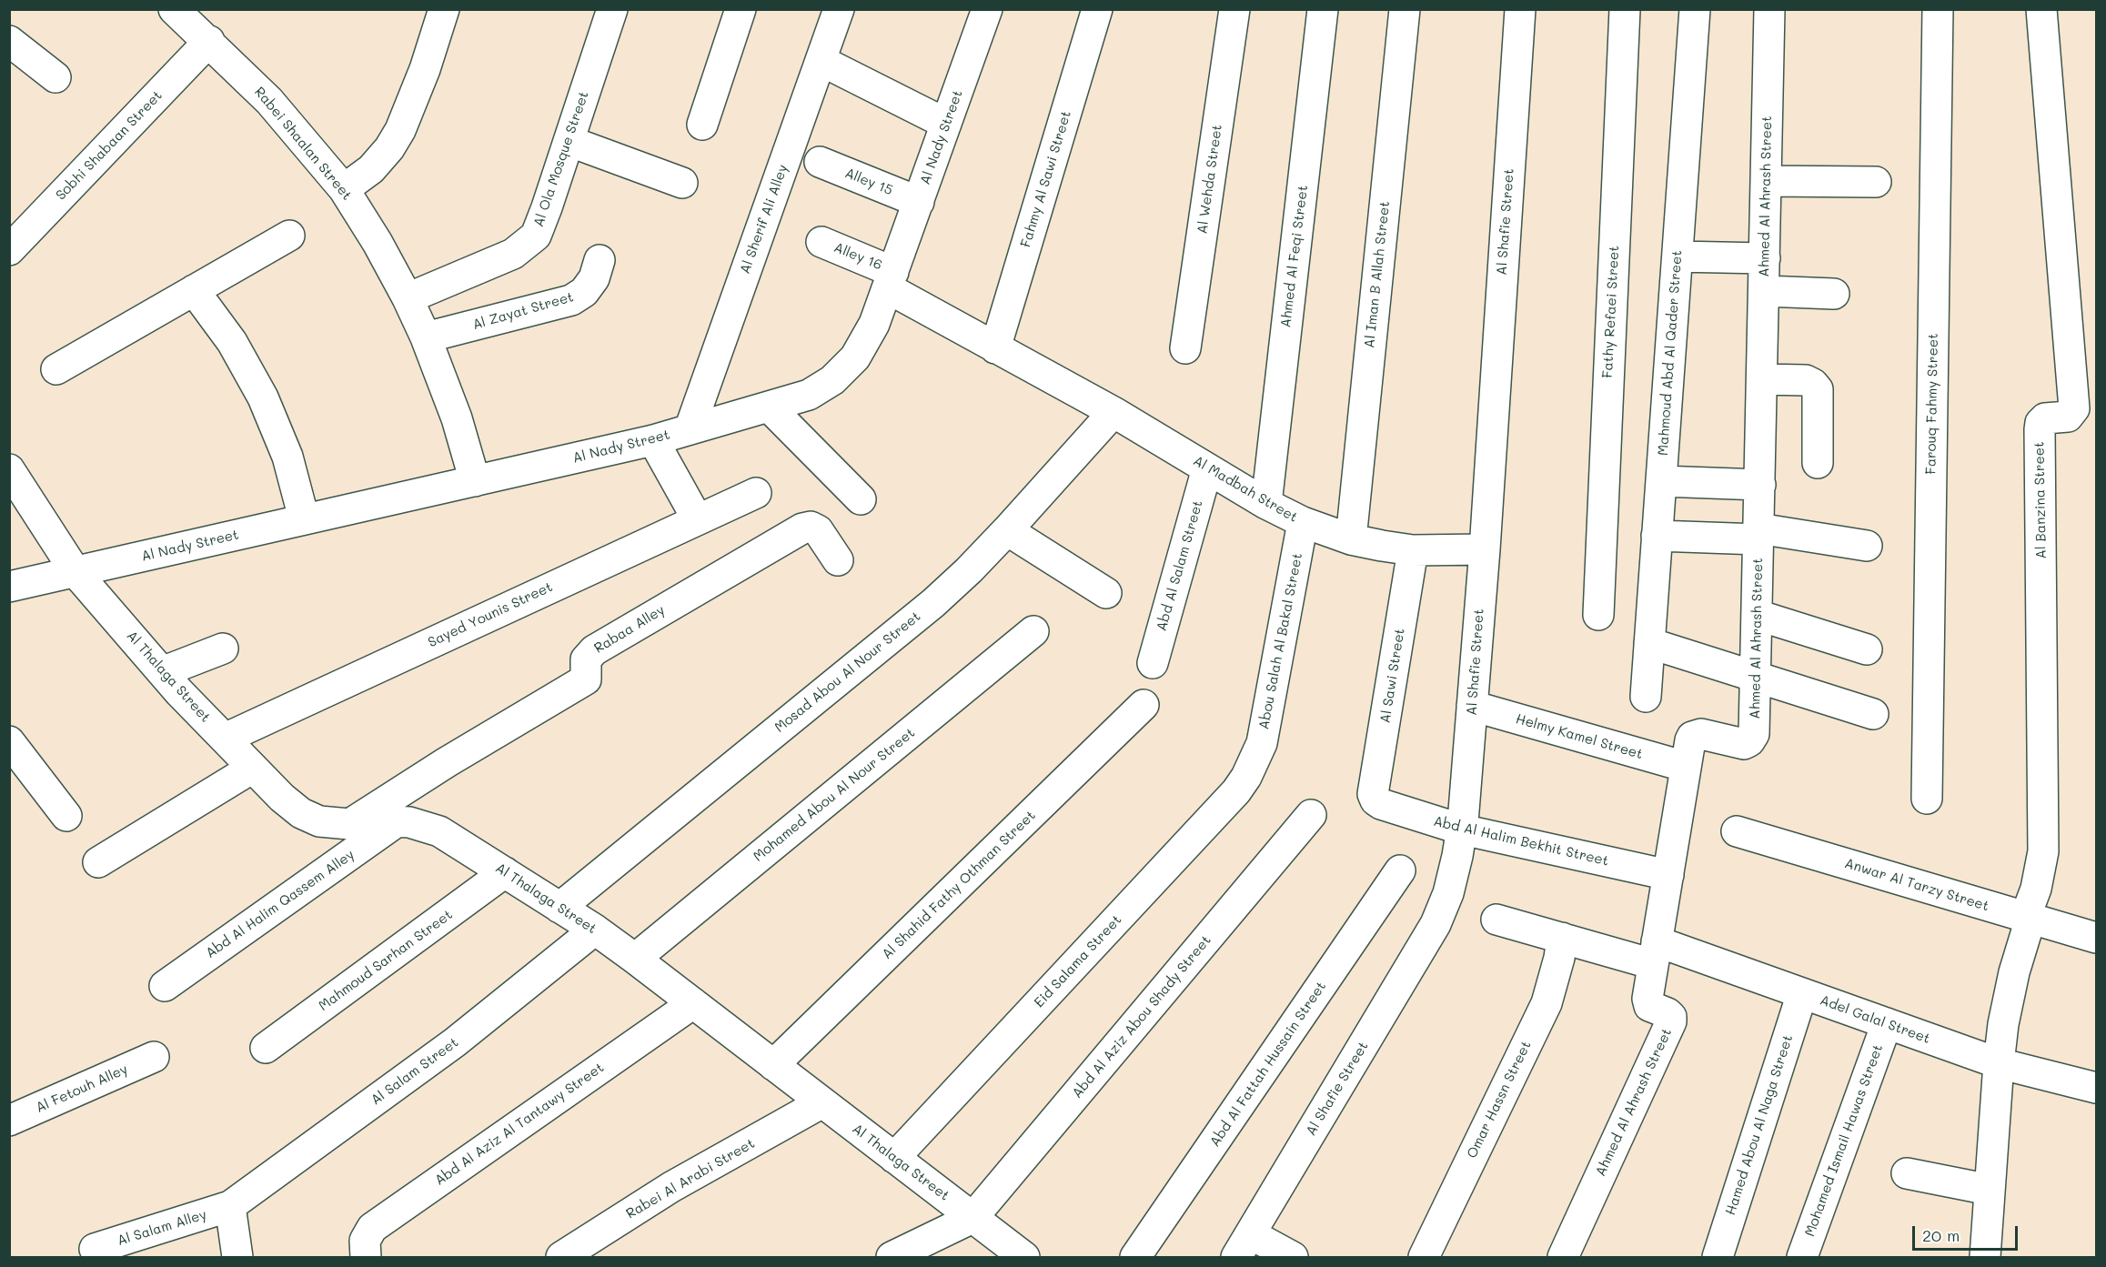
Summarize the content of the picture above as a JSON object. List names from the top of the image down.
{
  "streets": {
    "street": [
      "Al Nady Street",
      "Rabei Shaalan Street",
      "Sobhi Shabaan Street",
      "Al Ola Mosque Street",
      "Fahmy Al Sawi Street",
      "Al Wehda Street",
      "Alley 15",
      "Ahmed Al Ahrash Street",
      "Al Sherif Ali Alley",
      "Al Shafie Street",
      "Alley 16",
      "Ahmed Al Feqi Street",
      "Al Iman B Allah Street",
      "Al Zayat Street",
      "Fathy Refaei Street",
      "Mahmoud Abd Al Qader Street",
      "Farouq Fahmy Street",
      "Al Madbah Street",
      "Al Banzina Street",
      "Abd Al Salam Street",
      "Sayed Younis Street",
      "Rabaa Alley",
      "Abou Salah Al Bakal Street",
      "Mosad Abou Al Nour Street",
      "Al Sawi Street",
      "Al Thalaga Street",
      "Helmy Kamel Street",
      "Mohamed Abou Al Nour Street",
      "Abd Al Halim Bekhit Street",
      "Al Shahid Fathy Othman Street",
      "Anwar Al Tarzy Street",
      "Abd Al Halim Qassem Alley",
      "Mahmoud Sarhan Street",
      "Eid Salama Street",
      "Abd Al Aziz Abou Shady Street",
      "Adel Galal Street",
      "Abd Al Fattah Hussain Street",
      "Al Salam Street",
      "Al Fetouh Alley",
      "Omar Hassn Street",
      "Abd Al Aziz Al Tantawy Street",
      "Hamed Abou Al Naga Street",
      "Mohamed Ismail Hawas Street",
      "Rabei Al Arabi Street",
      "Al Salam Alley"
    ]
  },
  "crossings": [
    ["Al Nady Street", "Rabei Shaalan Street"],
    ["Al Nady Street", "Alley 15"],
    ["Al Nady Street", "Al Sherif Ali Alley"],
    ["Al Nady Street", "Alley 16"],
    ["Al Nady Street", "Al Thalaga Street"],
    ["Rabei Shaalan Street", "Sobhi Shabaan Street"],
    ["Rabei Shaalan Street", "Al Ola Mosque Street"],
    ["Rabei Shaalan Street", "Al Zayat Street"],
    ["Fahmy Al Sawi Street", "Alley 16"],
    ["Fahmy Al Sawi Street", "Al Madbah Street"],
    ["Ahmed Al Ahrash Street", "Helmy Kamel Street"],
    ["Ahmed Al Ahrash Street", "Abd Al Halim Bekhit Street"],
    ["Ahmed Al Ahrash Street", "Adel Galal Street"],
    ["Al Shafie Street", "Al Madbah Street"],
    ["Al Shafie Street", "Helmy Kamel Street"],
    ["Al Shafie Street", "Abd Al Halim Bekhit Street"],
    ["Alley 16", "Al Madbah Street"],
    ["Ahmed Al Feqi Street", "Al Madbah Street"],
    ["Al Iman B Allah Street", "Al Madbah Street"],
    ["Al Madbah Street", "Abd Al Salam Street"],
    ["Al Madbah Street", "Abou Salah Al Bakal Street"],
    ["Al Madbah Street", "Mosad Abou Al Nour Street"],
    ["Al Madbah Street", "Al Sawi Street"],
    ["Al Banzina Street", "Anwar Al Tarzy Street"],
    ["Sayed Younis Street", "Al Thalaga Street"],
    ["Rabaa Alley", "Al Thalaga Street"],
    ["Abou Salah Al Bakal Street", "Eid Salama Street"],
    ["Mosad Abou Al Nour Street", "Al Thalaga Street"],
    ["Al Sawi Street", "Abd Al Halim Bekhit Street"],
    ["Al Thalaga Street", "Mohamed Abou Al Nour Street"],
    ["Al Thalaga Street", "Al Shahid Fathy Othman Street"],
    ["Al Thalaga Street", "Abd Al Halim Qassem Alley"],
    ["Al Thalaga Street", "Mahmoud Sarhan Street"],
    ["Al Thalaga Street", "Eid Salama Street"],
    ["Al Thalaga Street", "Abd Al Aziz Abou Shady Street"],
    ["Al Thalaga Street", "Al Salam Street"],
    ["Al Thalaga Street", "Abd Al Aziz Al Tantawy Street"],
    ["Al Thalaga Street", "Rabei Al Arabi Street"],
    ["Adel Galal Street", "Omar Hassn Street"],
    ["Adel Galal Street", "Hamed Abou Al Naga Street"],
    ["Adel Galal Street", "Mohamed Ismail Hawas Street"],
    ["Al Salam Street", "Al Salam Alley"]
  ],
  "scale_bar": "20 m"
}
